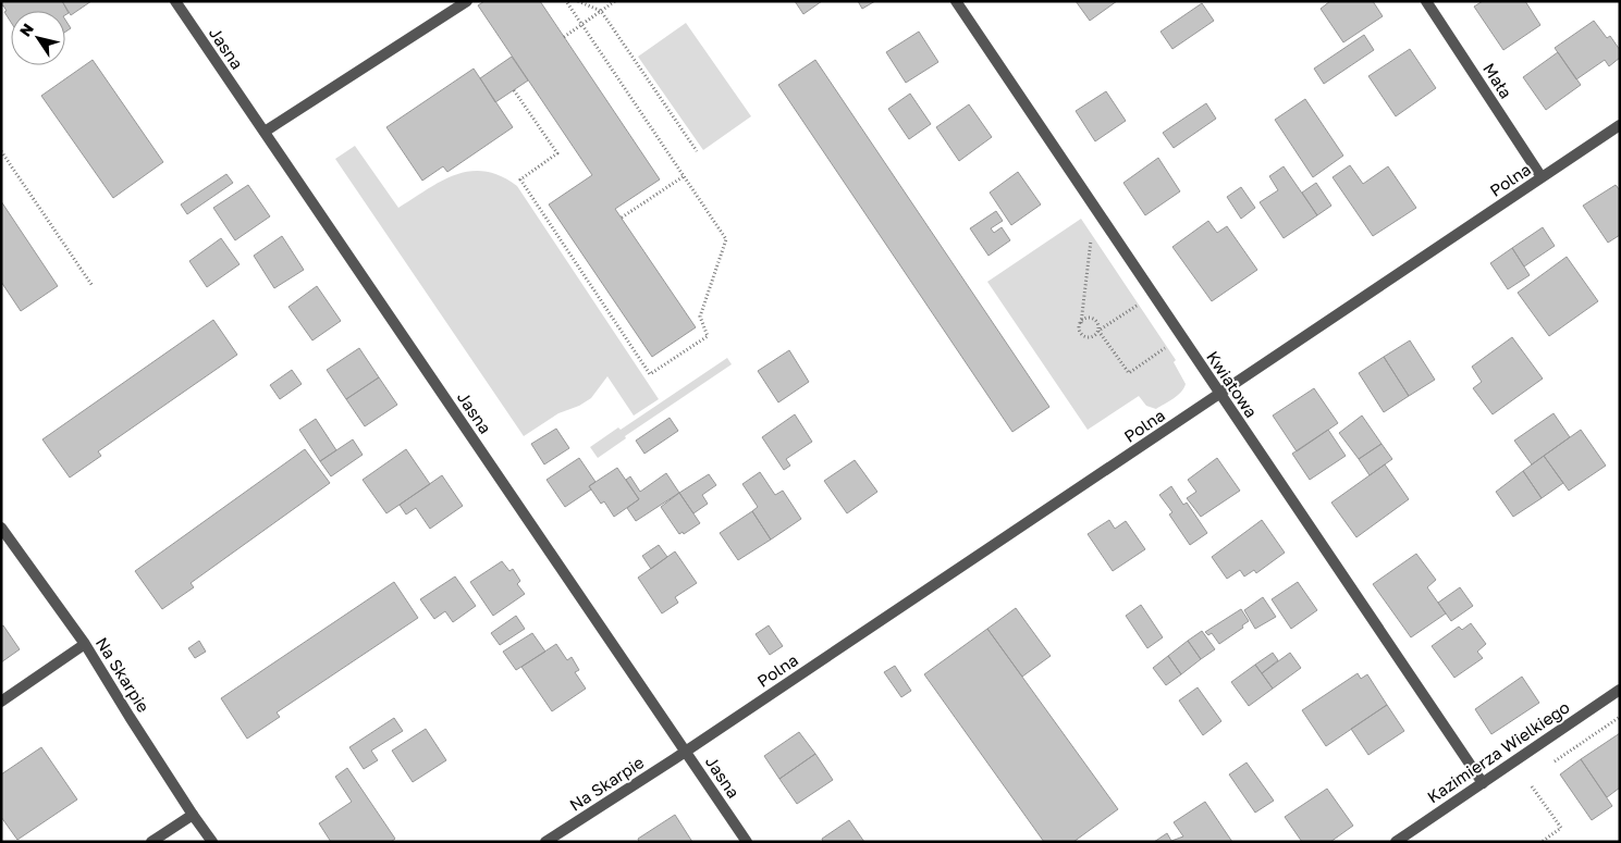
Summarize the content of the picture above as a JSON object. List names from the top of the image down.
{
  "streets": {
    "street": [
      "Jasna",
      "Mała",
      "Polna",
      "Kwiatowa",
      "Na Skarpie",
      "Kazimierza Wielkiego"
    ]
  },
  "crossings": [
    ["Jasna", "Polna"],
    ["Jasna", "Na Skarpie"],
    ["Mała", "Polna"],
    ["Polna", "Kwiatowa"],
    ["Polna", "Na Skarpie"],
    ["Kwiatowa", "Kazimierza Wielkiego"]
  ],
  "north": "top left"
}
